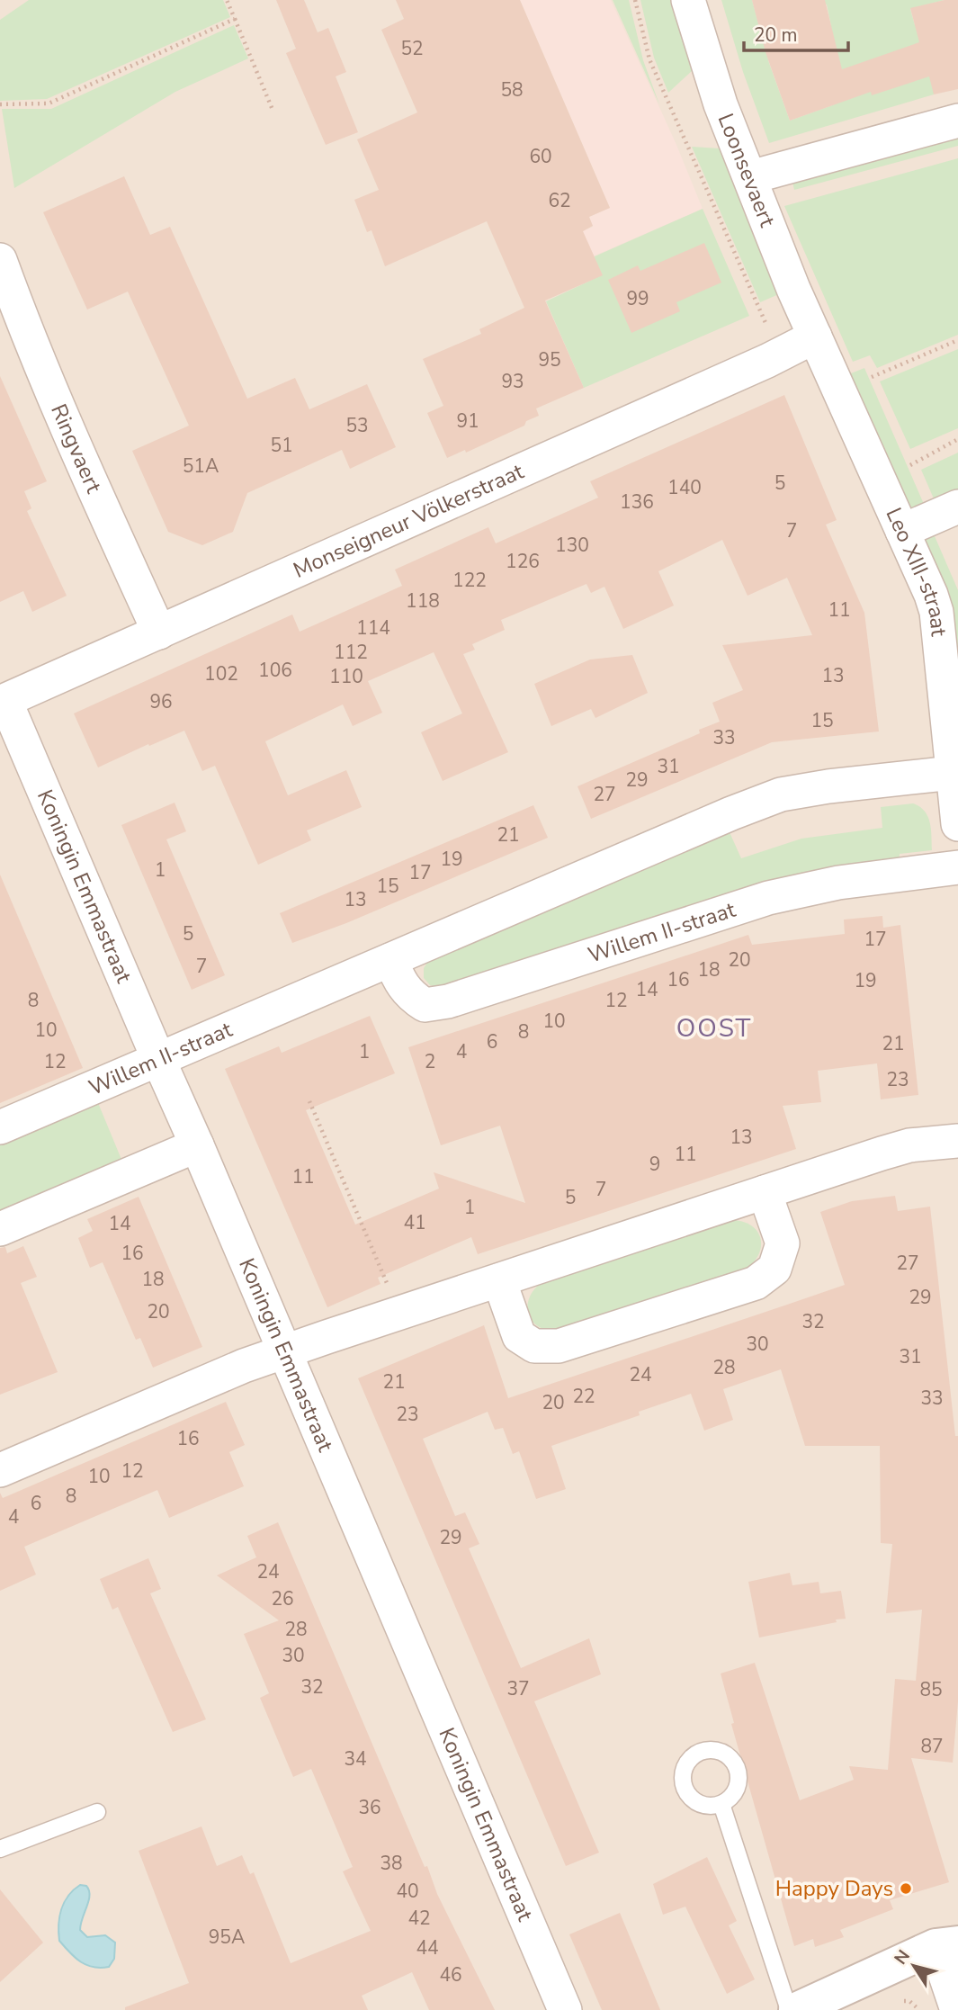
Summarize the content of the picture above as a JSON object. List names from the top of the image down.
{
  "streets": {
    "street": [
      "Loonsevaert",
      "Ringvaert",
      "Monseigneur Völkerstraat",
      "Leo XIII-straat",
      "Koningin Emmastraat",
      "Willem II-straat"
    ]
  },
  "crossings": [
    ["Loonsevaert", "Monseigneur Völkerstraat"],
    ["Loonsevaert", "Leo XIII-straat"],
    ["Ringvaert", "Monseigneur Völkerstraat"],
    ["Monseigneur Völkerstraat", "Leo XIII-straat"],
    ["Monseigneur Völkerstraat", "Koningin Emmastraat"],
    ["Leo XIII-straat", "Willem II-straat"],
    ["Koningin Emmastraat", "Willem II-straat"]
  ],
  "districts": ["OOST"],
  "places": ["Happy Days"],
  "house_numbers": [
    "52",
    "58",
    "60",
    "62",
    "99",
    "95",
    "93",
    "91",
    "53",
    "51",
    "51A",
    "5",
    "140",
    "136",
    "7",
    "130",
    "126",
    "122",
    "118",
    "11",
    "114",
    "112",
    "106",
    "102",
    "13",
    "110",
    "96",
    "15",
    "33",
    "31",
    "29",
    "27",
    "21",
    "19",
    "1",
    "17",
    "15",
    "13",
    "5",
    "17",
    "20",
    "7",
    "18",
    "16",
    "19",
    "14",
    "8",
    "12",
    "10",
    "10",
    "8",
    "6",
    "21",
    "1",
    "4",
    "12",
    "2",
    "23",
    "13",
    "11",
    "9",
    "11",
    "7",
    "5",
    "1",
    "41",
    "14",
    "16",
    "27",
    "18",
    "29",
    "20",
    "32",
    "30",
    "31",
    "28",
    "24",
    "21",
    "22",
    "33",
    "20",
    "23",
    "16",
    "12",
    "10",
    "8",
    "6",
    "4",
    "29",
    "24",
    "26",
    "28",
    "30",
    "32",
    "37",
    "85",
    "87",
    "34",
    "36",
    "38",
    "40",
    "42",
    "95A",
    "44",
    "46"
  ],
  "scale_bar": "20 m",
  "north": "top left"
}
